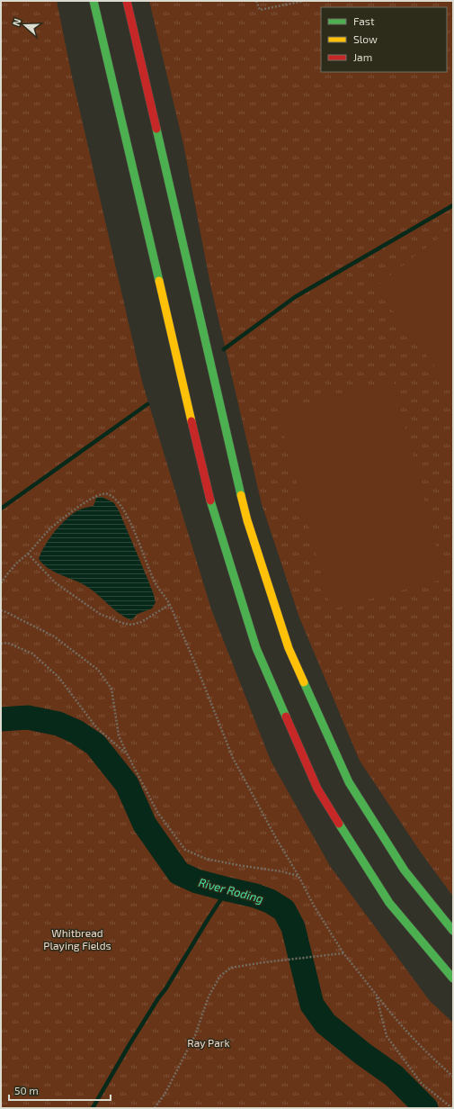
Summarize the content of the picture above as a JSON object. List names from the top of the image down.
{
  "water": ["River Roding"],
  "parks": ["Whitbread Playing Fields", "Ray Park"],
  "legend": ["Fast", "Slow", "Jam"],
  "scale_bar": "50 m",
  "north": "left"
}
